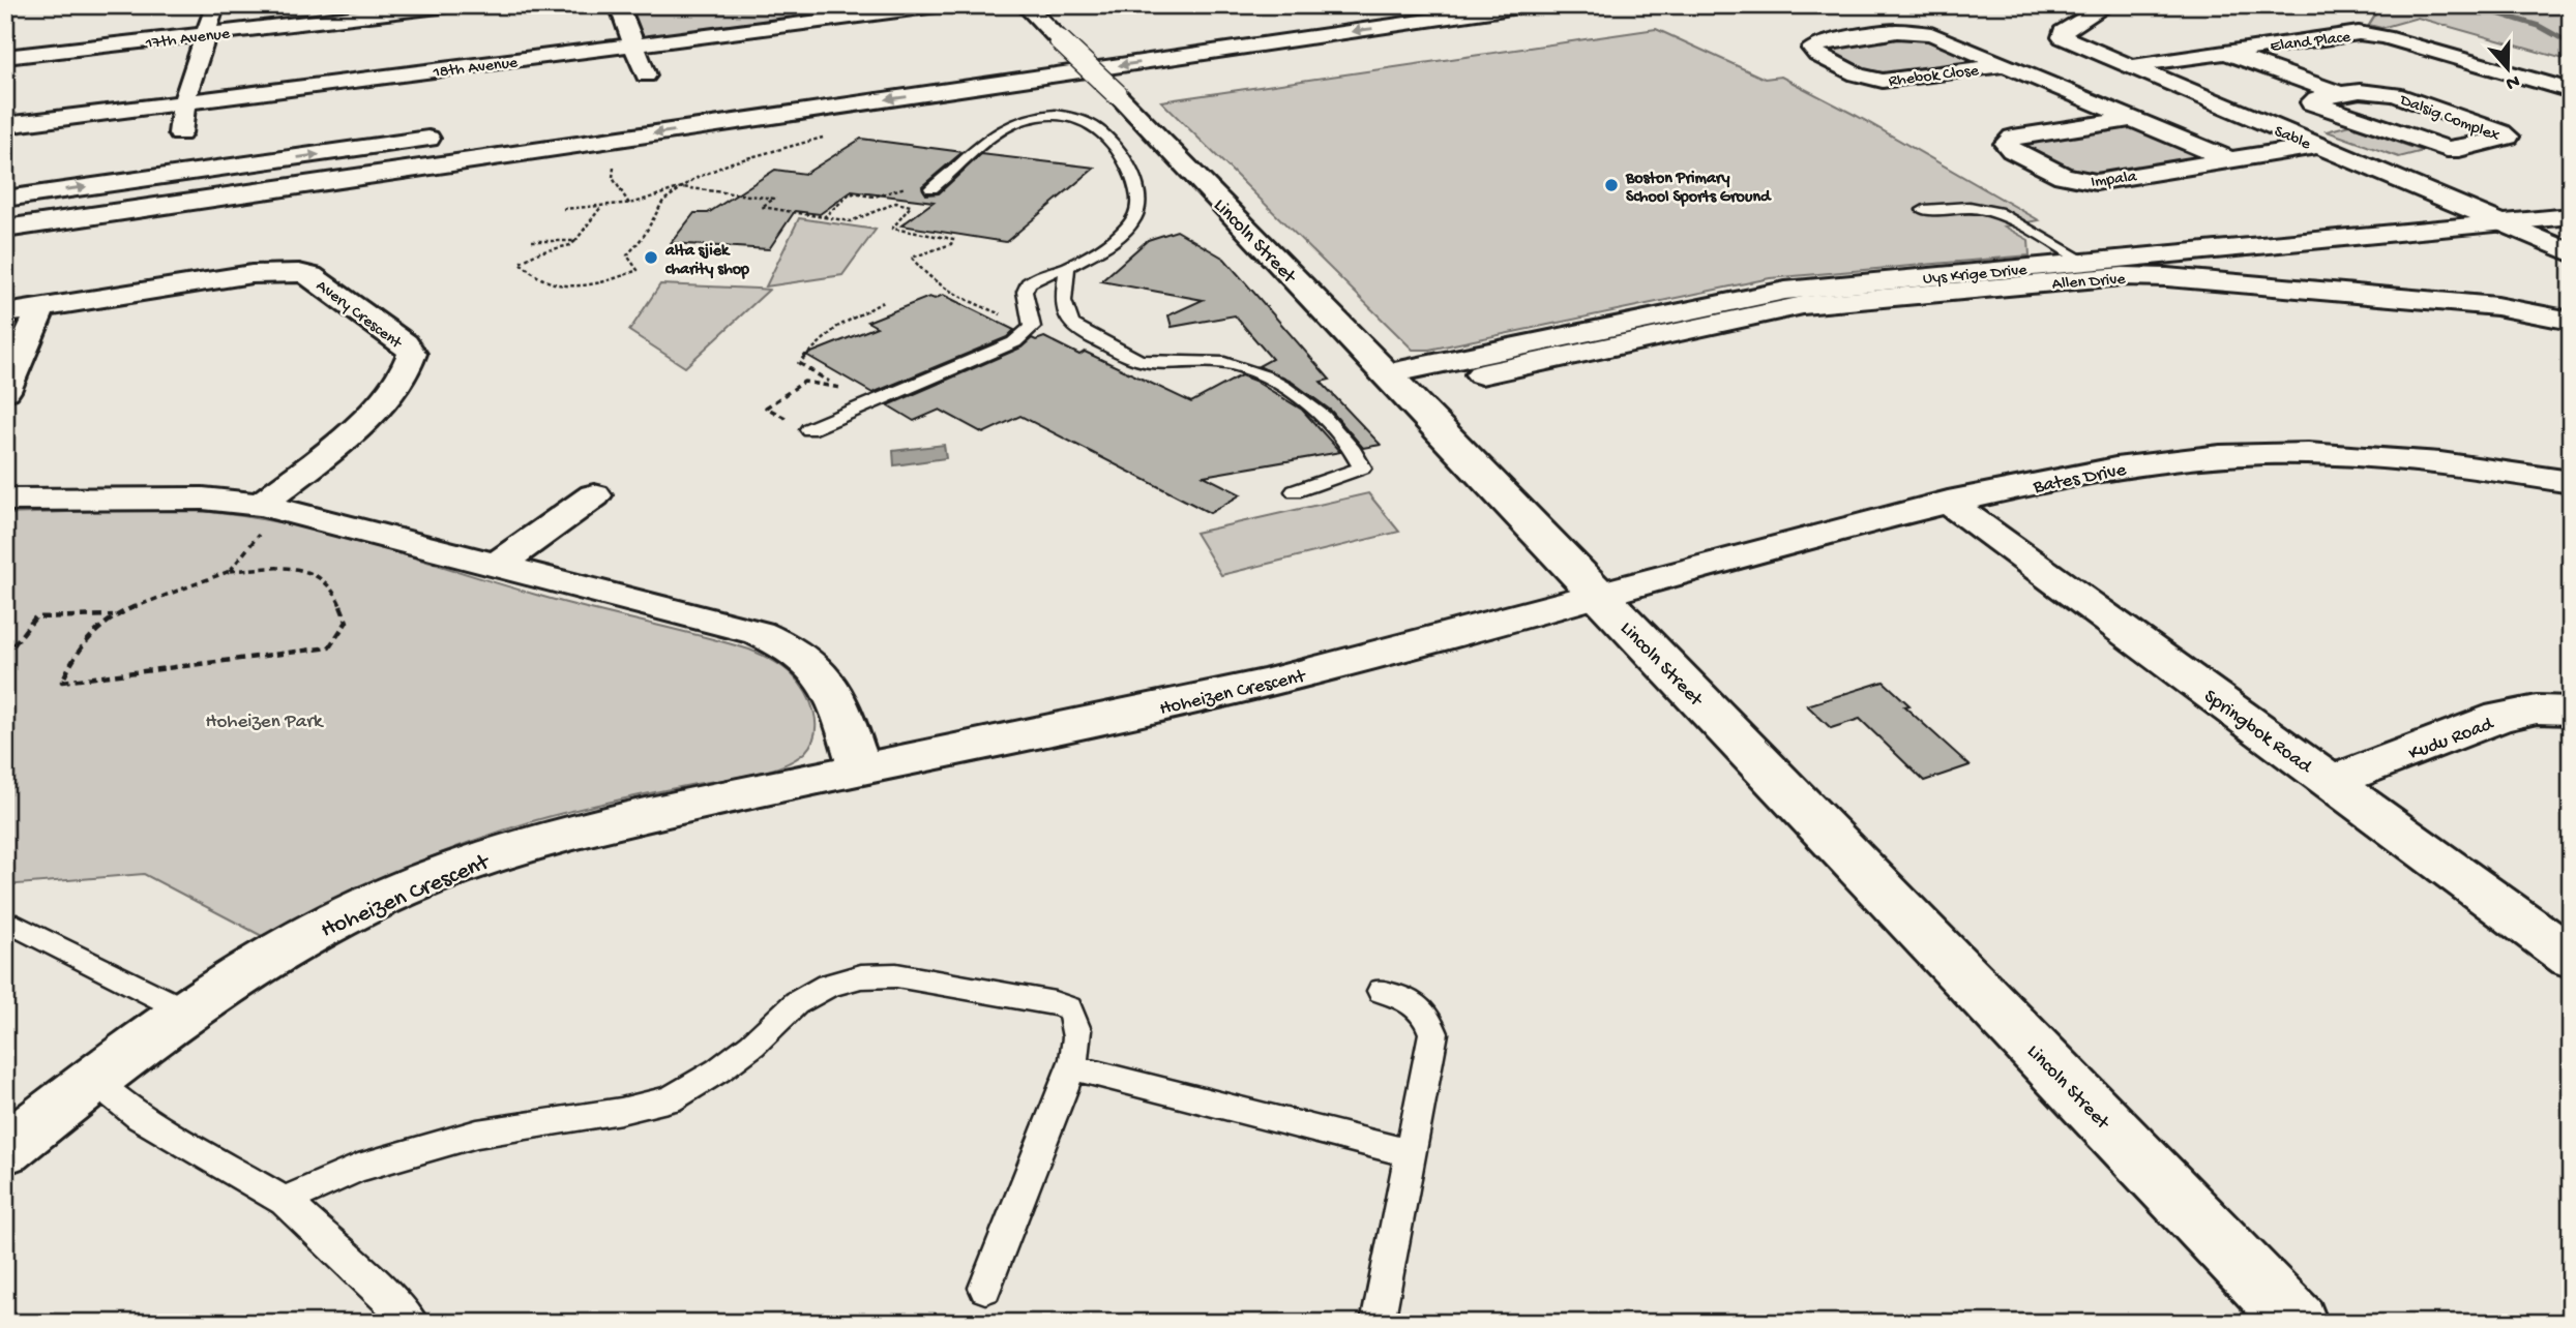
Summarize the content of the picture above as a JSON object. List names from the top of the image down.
{
  "streets": {
    "main road": [
      "17th Avenue",
      "Eland Place",
      "18th Avenue",
      "Rhebok Close",
      "Dalsig Complex",
      "Sable",
      "Impala",
      "Lincoln Street",
      "Uys Krige Drive",
      "Allen Drive",
      "Avery Crescent",
      "Bates Drive",
      "Hoheizen Crescent",
      "Springbok Road",
      "Kudu Road"
    ]
  },
  "crossings": [
    ["Eland Place", "Dalsig Complex"],
    ["Eland Place", "Sable"],
    ["Rhebok Close", "Impala"],
    ["Sable", "Impala"],
    ["Sable", "Uys Krige Drive"],
    ["Lincoln Street", "Uys Krige Drive"],
    ["Lincoln Street", "Bates Drive"],
    ["Lincoln Street", "Hoheizen Crescent"],
    ["Bates Drive", "Hoheizen Crescent"],
    ["Bates Drive", "Springbok Road"],
    ["Springbok Road", "Kudu Road"]
  ],
  "parks": ["Hoheizen Park"],
  "places": ["Boston Primary School Sports Ground", "alta sjiek charity shop"],
  "north": "bottom"
}
